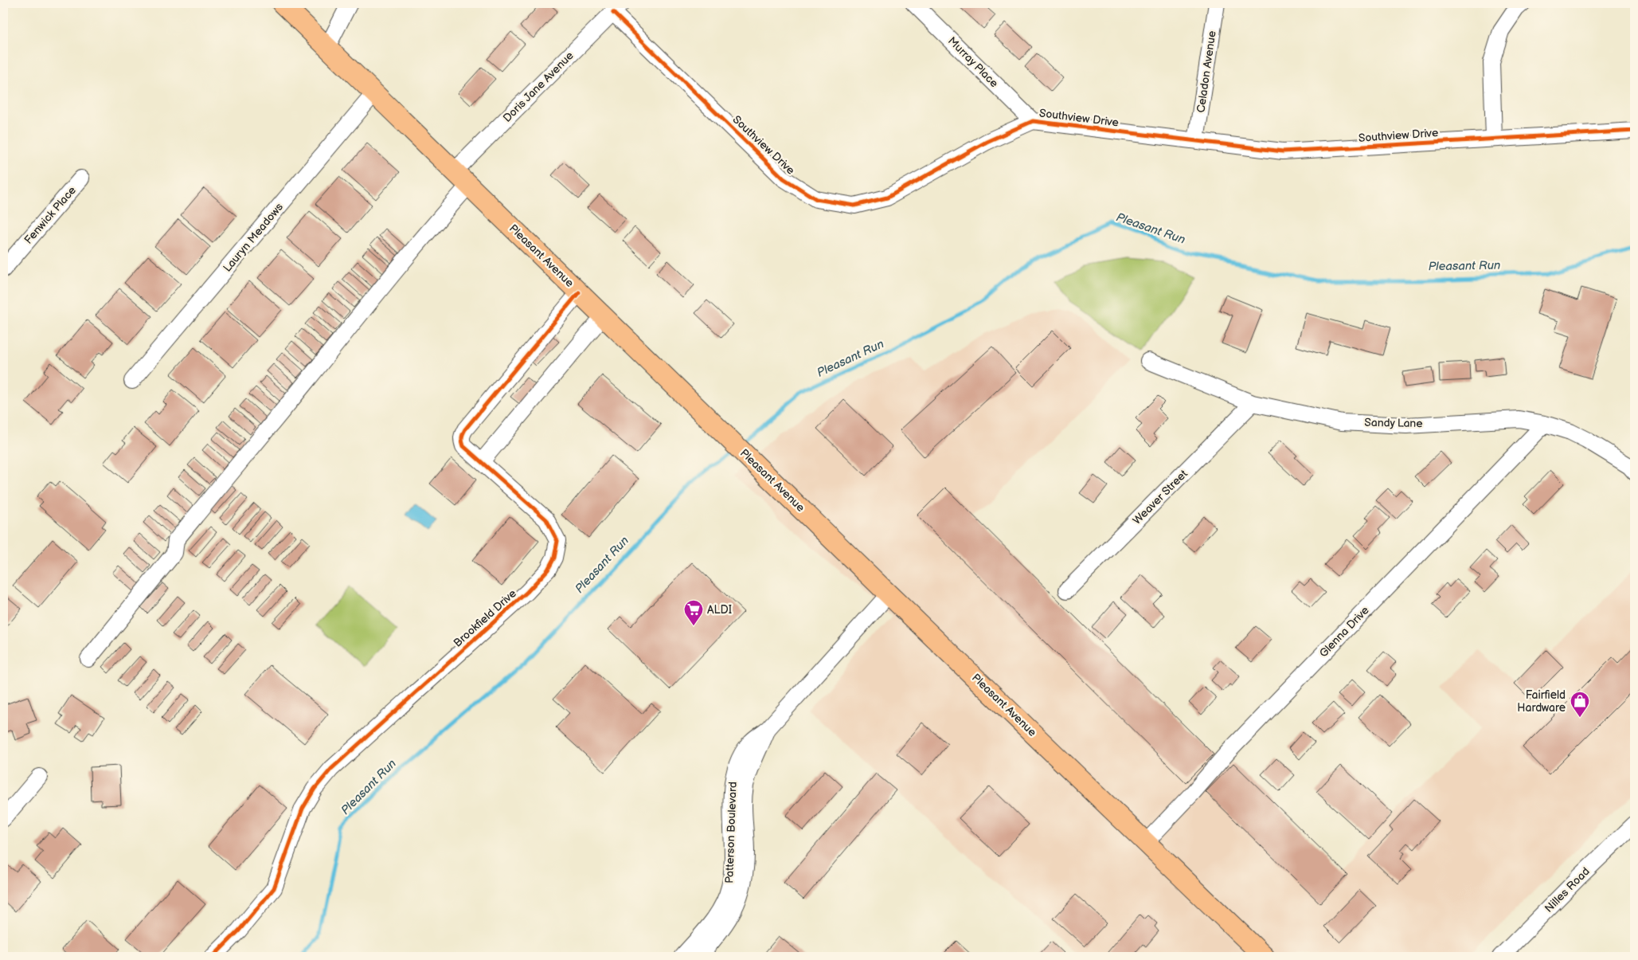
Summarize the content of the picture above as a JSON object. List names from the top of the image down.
{
  "streets": {
    "main road": ["Pleasant Avenue"],
    "street": [
      "Murray Place",
      "Celadon Avenue",
      "Doris Jane Avenue",
      "Southview Drive",
      "Fenwick Place",
      "Lauryn Meadows",
      "Sandy Lane",
      "Weaver Street",
      "Brookfield Drive",
      "Glenna Drive",
      "Patterson Boulevard",
      "Nilles Road"
    ]
  },
  "crossings": [
    ["Murray Place", "Southview Drive"],
    ["Celadon Avenue", "Southview Drive"],
    ["Doris Jane Avenue", "Southview Drive"],
    ["Doris Jane Avenue", "Pleasant Avenue"],
    ["Lauryn Meadows", "Pleasant Avenue"],
    ["Pleasant Avenue", "Brookfield Drive"],
    ["Pleasant Avenue", "Glenna Drive"],
    ["Pleasant Avenue", "Patterson Boulevard"],
    ["Sandy Lane", "Weaver Street"],
    ["Sandy Lane", "Glenna Drive"]
  ],
  "water": ["Pleasant Run"],
  "places": {
    "supermarket": ["ALDI"],
    "shop": ["Fairfield Hardware"]
  }
}
